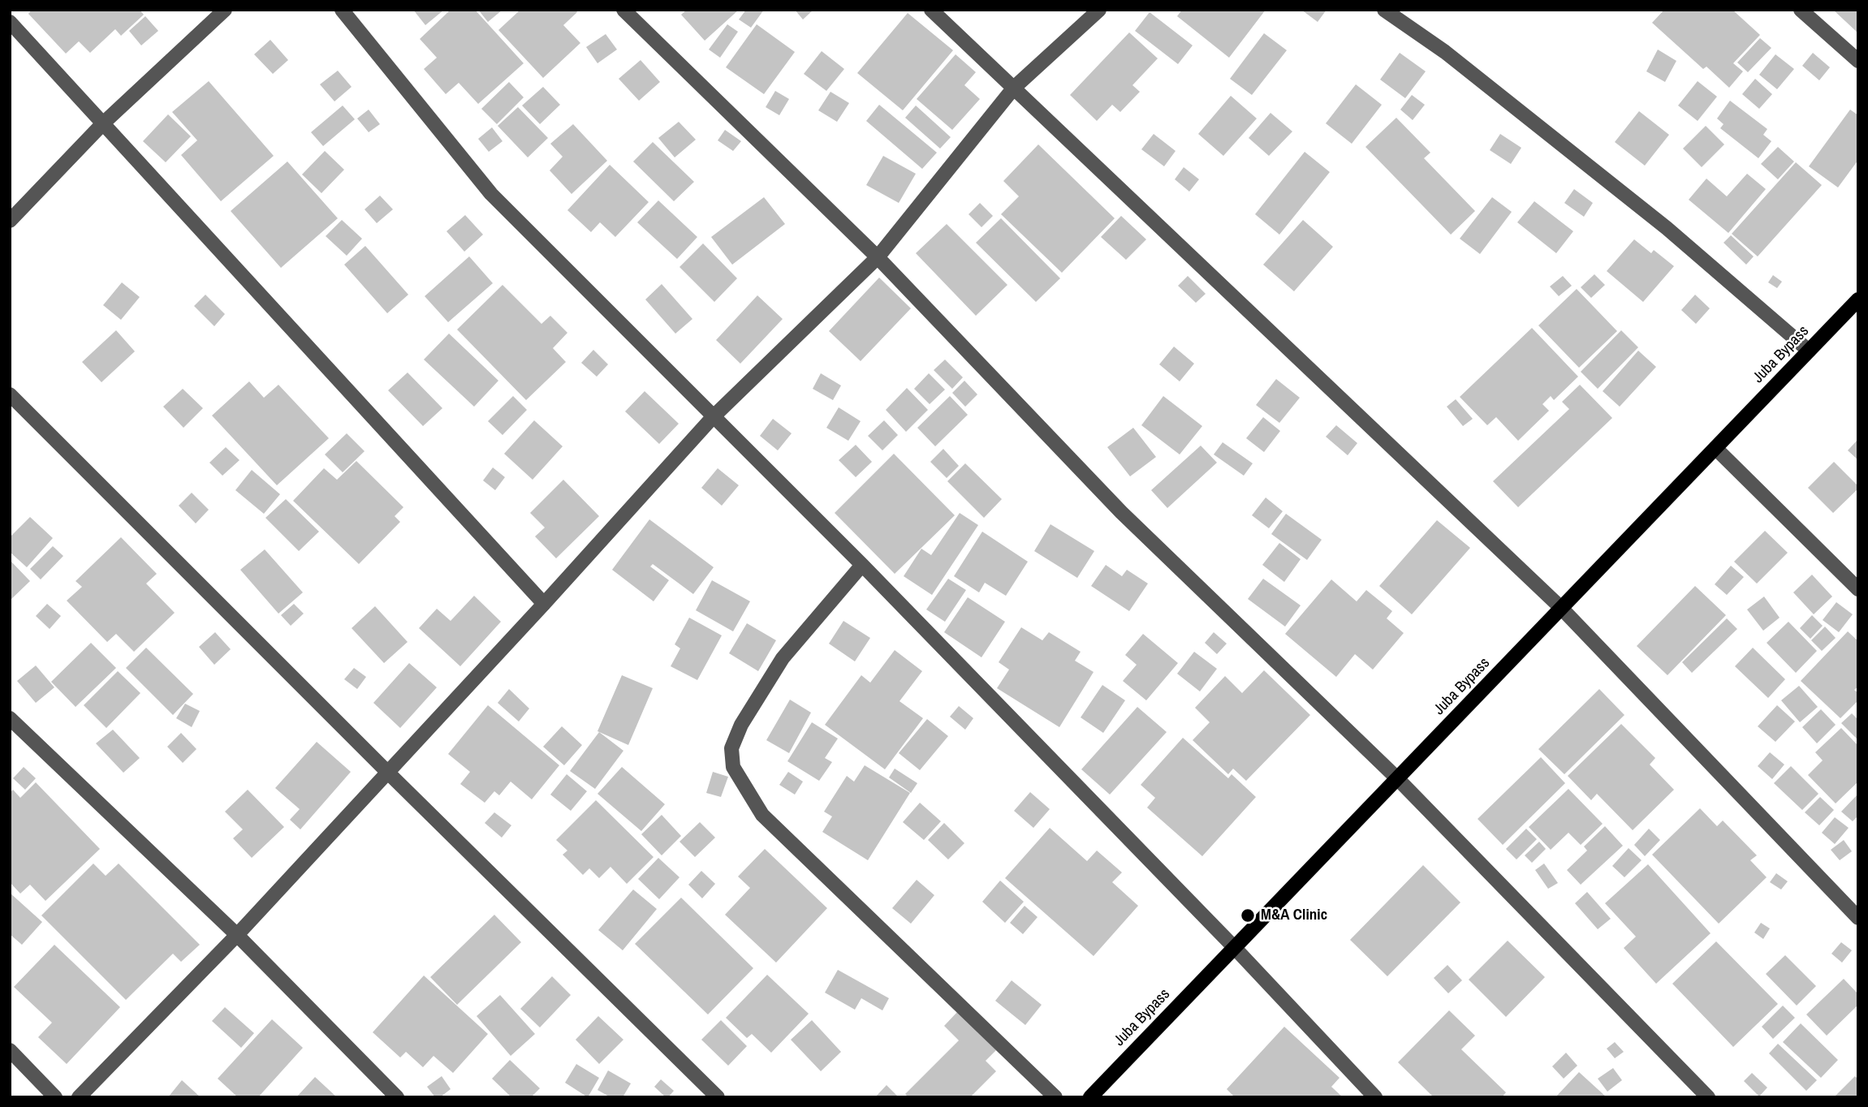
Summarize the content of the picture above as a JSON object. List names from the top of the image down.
{
  "streets": {
    "main road": ["Juba Bypass"]
  },
  "places": ["M&A Clinic"]
}
